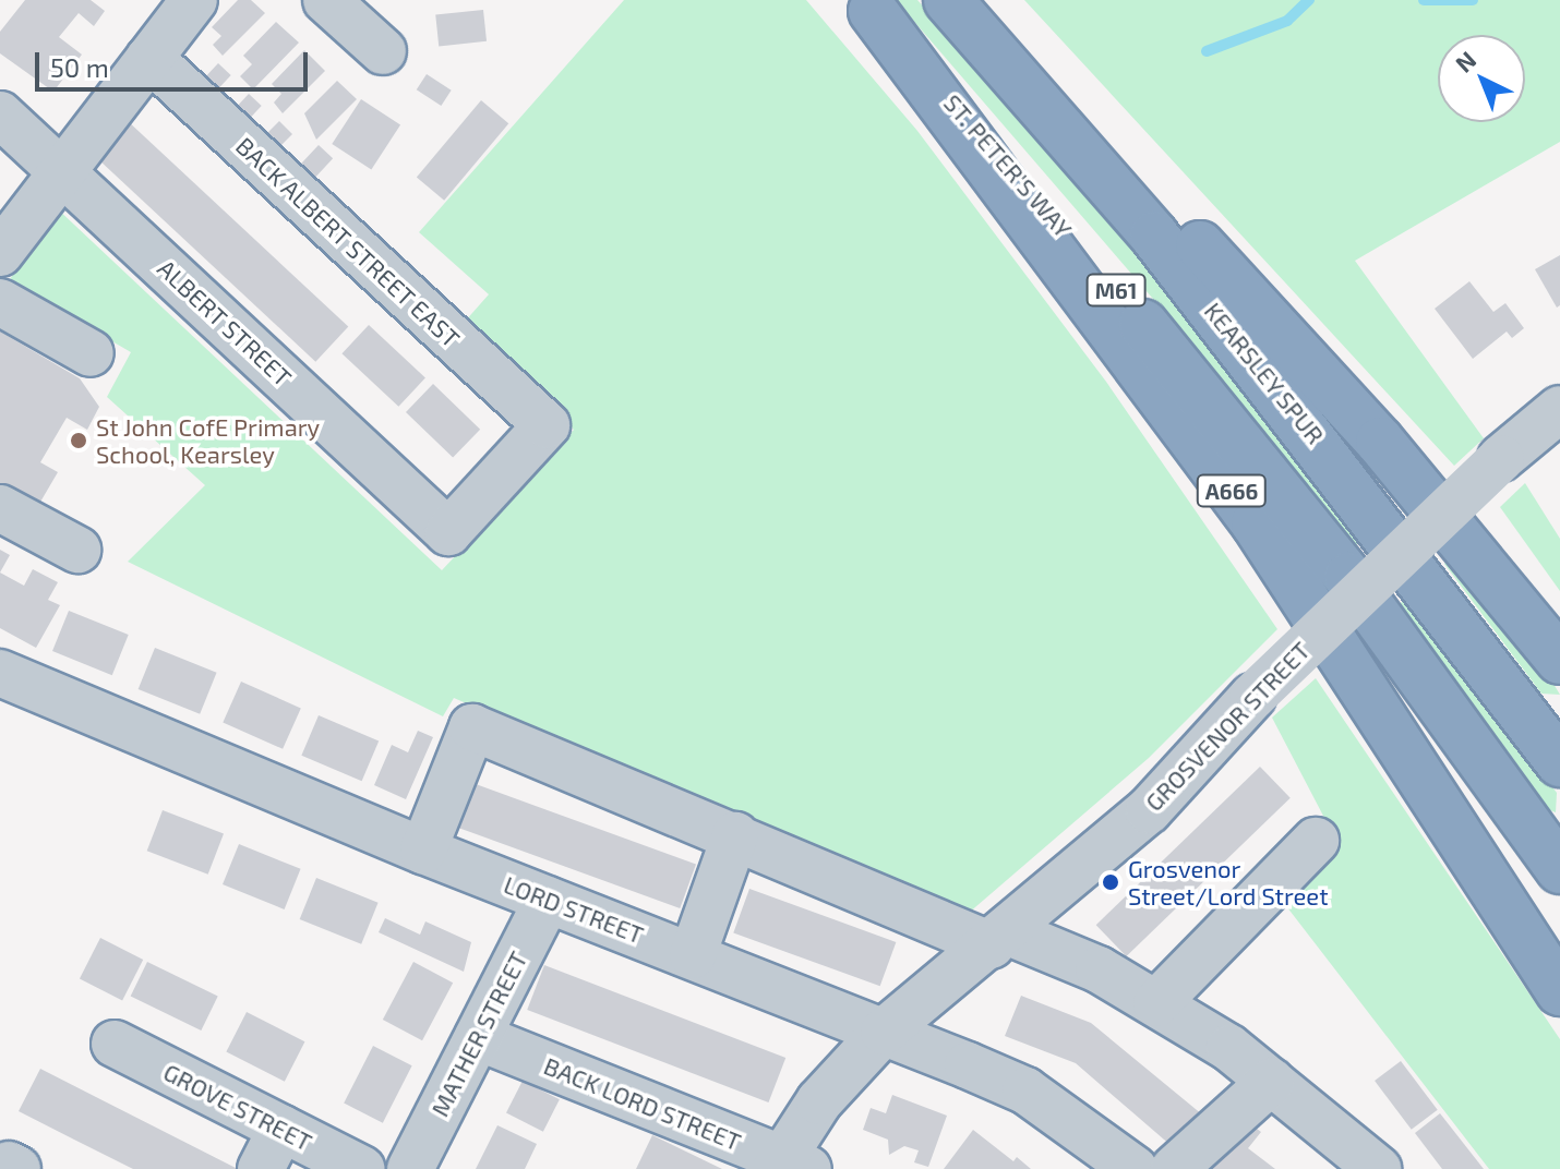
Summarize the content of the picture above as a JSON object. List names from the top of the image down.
{
  "streets": {
    "highway": [
      "ST. PETER'S WAY",
      "M61",
      "KEARSLEY SPUR",
      "A666"
    ],
    "street": [
      "BACK ALBERT STREET EAST",
      "ALBERT STREET",
      "GROSVENOR STREET",
      "LORD STREET",
      "MATHER STREET",
      "BACK LORD STREET",
      "GROVE STREET"
    ]
  },
  "crossings": [
    ["ST. PETER'S WAY", "A666"],
    ["BACK ALBERT STREET EAST", "ALBERT STREET"],
    ["GROSVENOR STREET", "LORD STREET"],
    ["GROSVENOR STREET", "BACK LORD STREET"],
    ["LORD STREET", "MATHER STREET"],
    ["MATHER STREET", "BACK LORD STREET"]
  ],
  "places": ["St John CofE Primary School, Kearsley", "Grosvenor Street/Lord Street"],
  "scale_bar": "50 m",
  "north": "top left"
}
